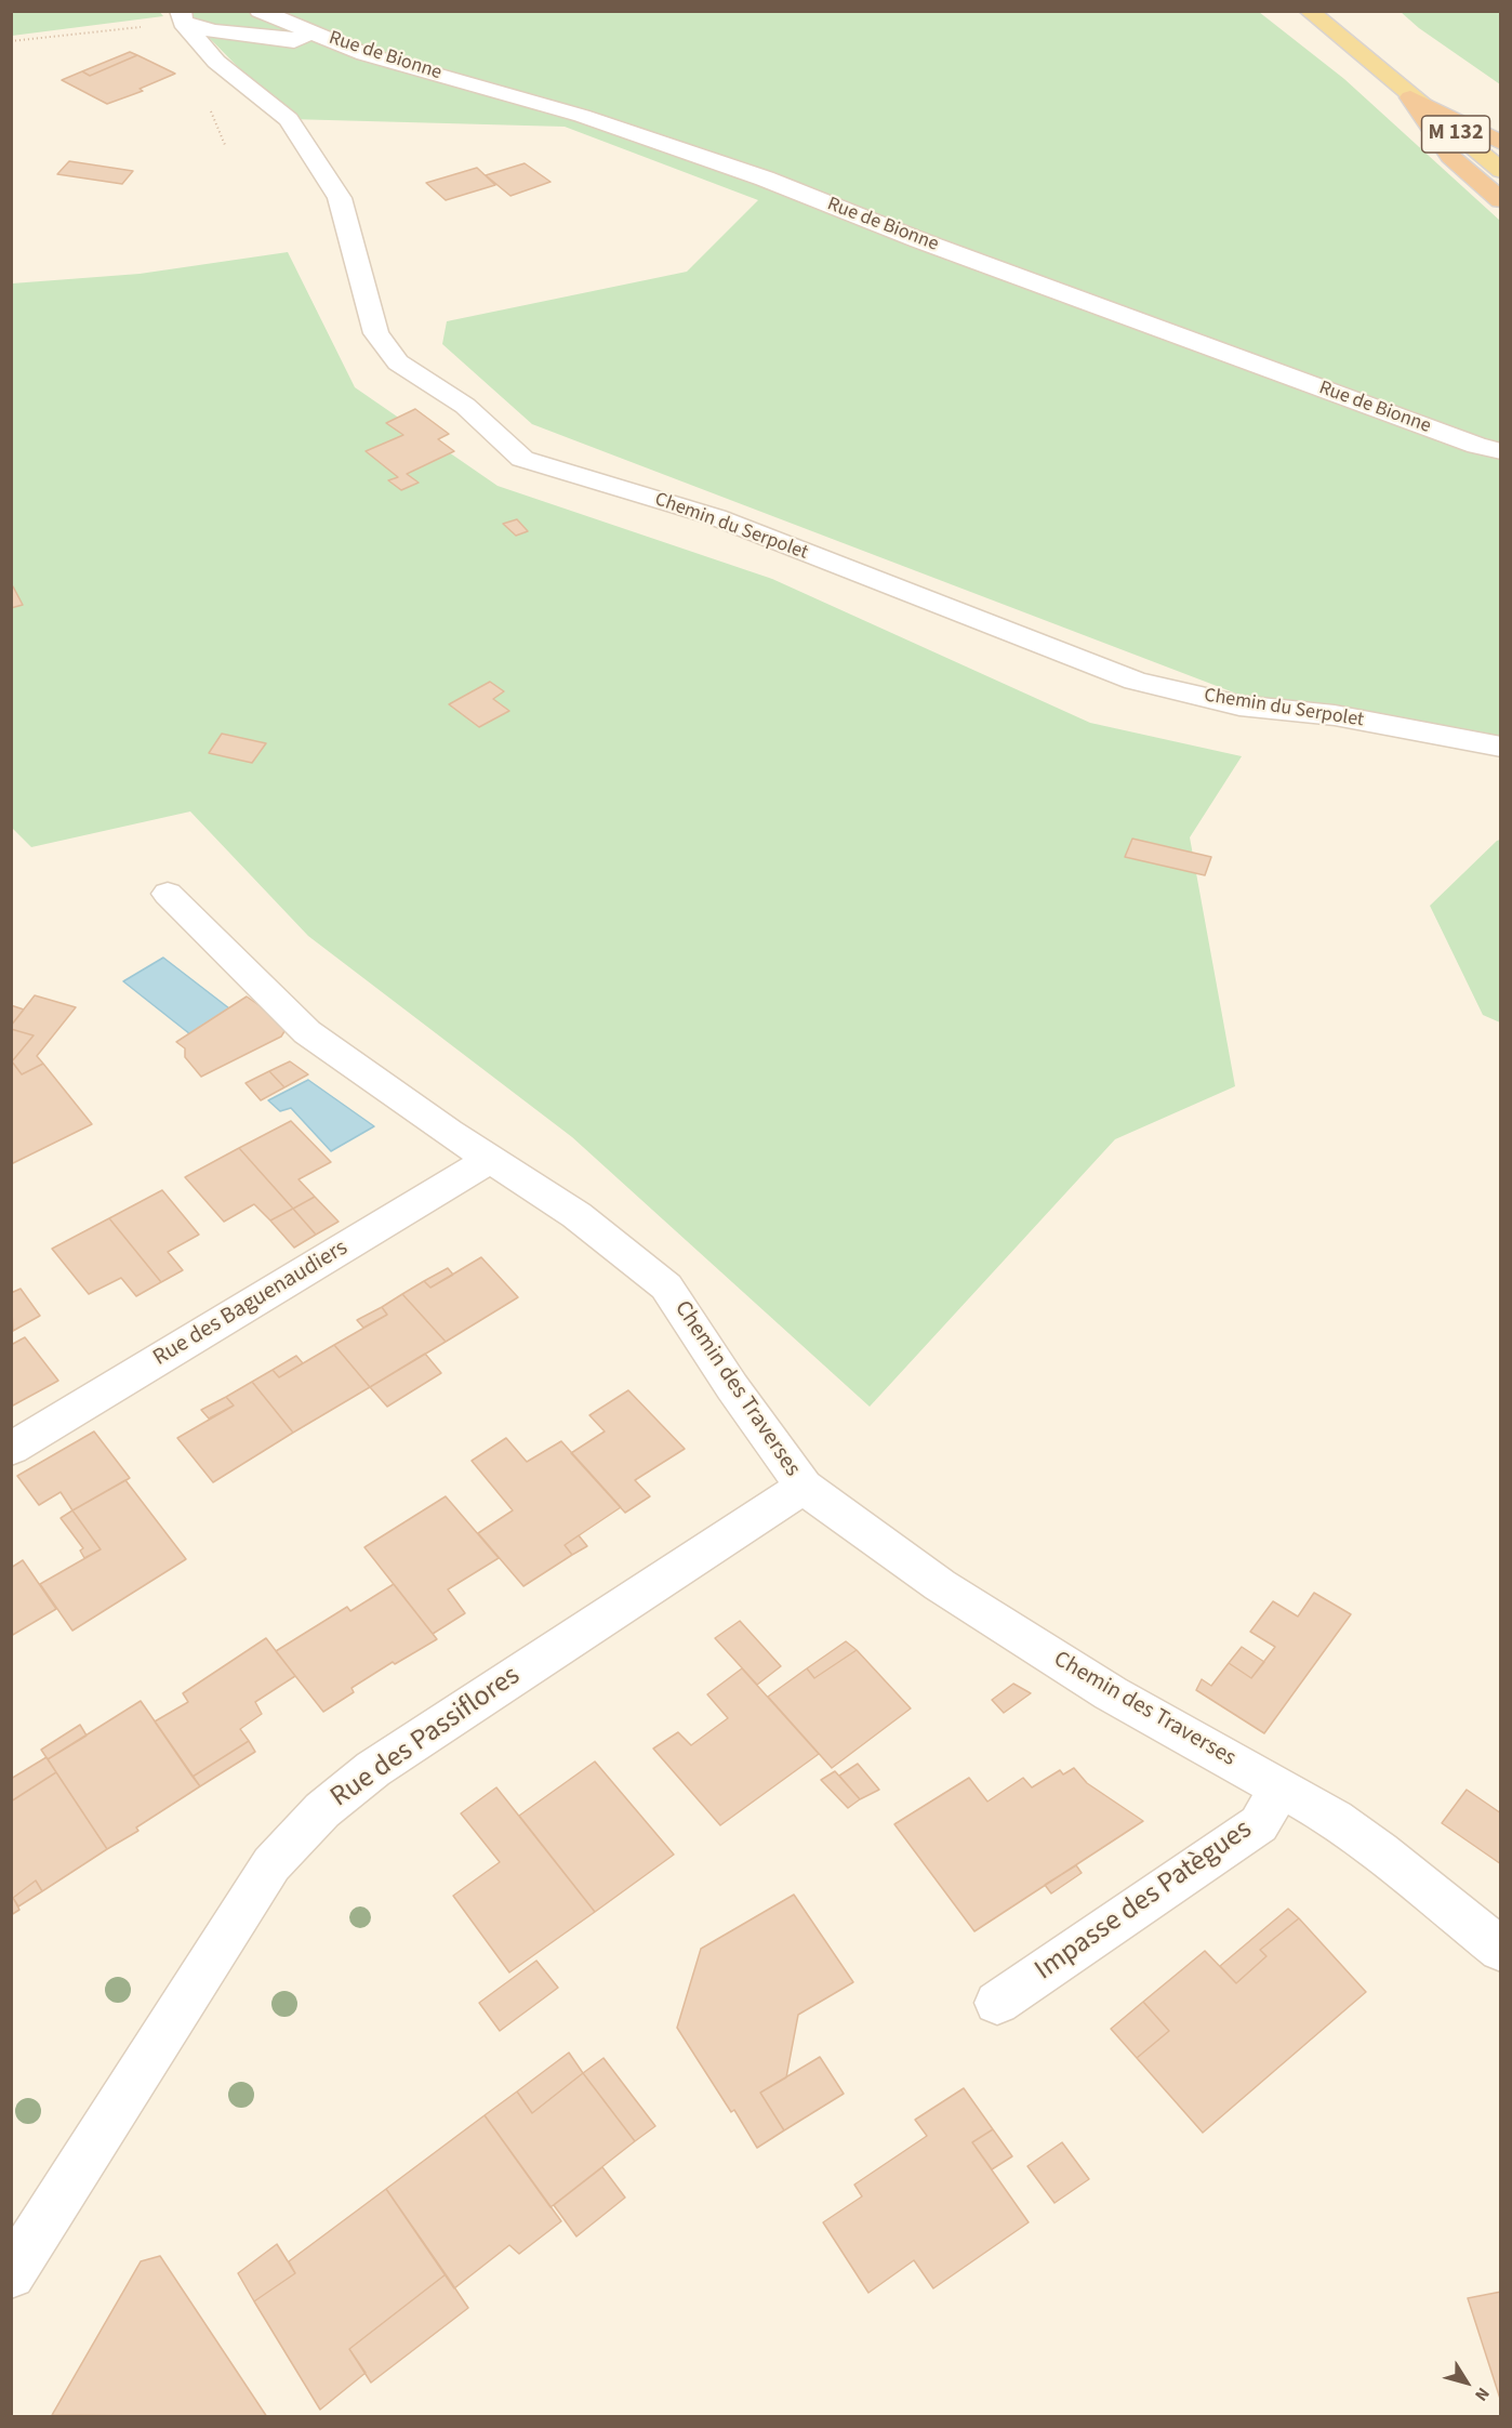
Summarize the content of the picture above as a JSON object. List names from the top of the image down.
{
  "streets": {
    "main road": ["M 132"],
    "street": [
      "Rue de Bionne",
      "Chemin du Serpolet",
      "Rue des Baguenaudiers",
      "Chemin des Traverses",
      "Rue des Passiflores",
      "Impasse des Patègues"
    ]
  },
  "crossings": [
    ["Rue des Baguenaudiers", "Chemin des Traverses"],
    ["Chemin des Traverses", "Rue des Passiflores"],
    ["Chemin des Traverses", "Impasse des Patègues"]
  ],
  "north": "bottom right"
}
